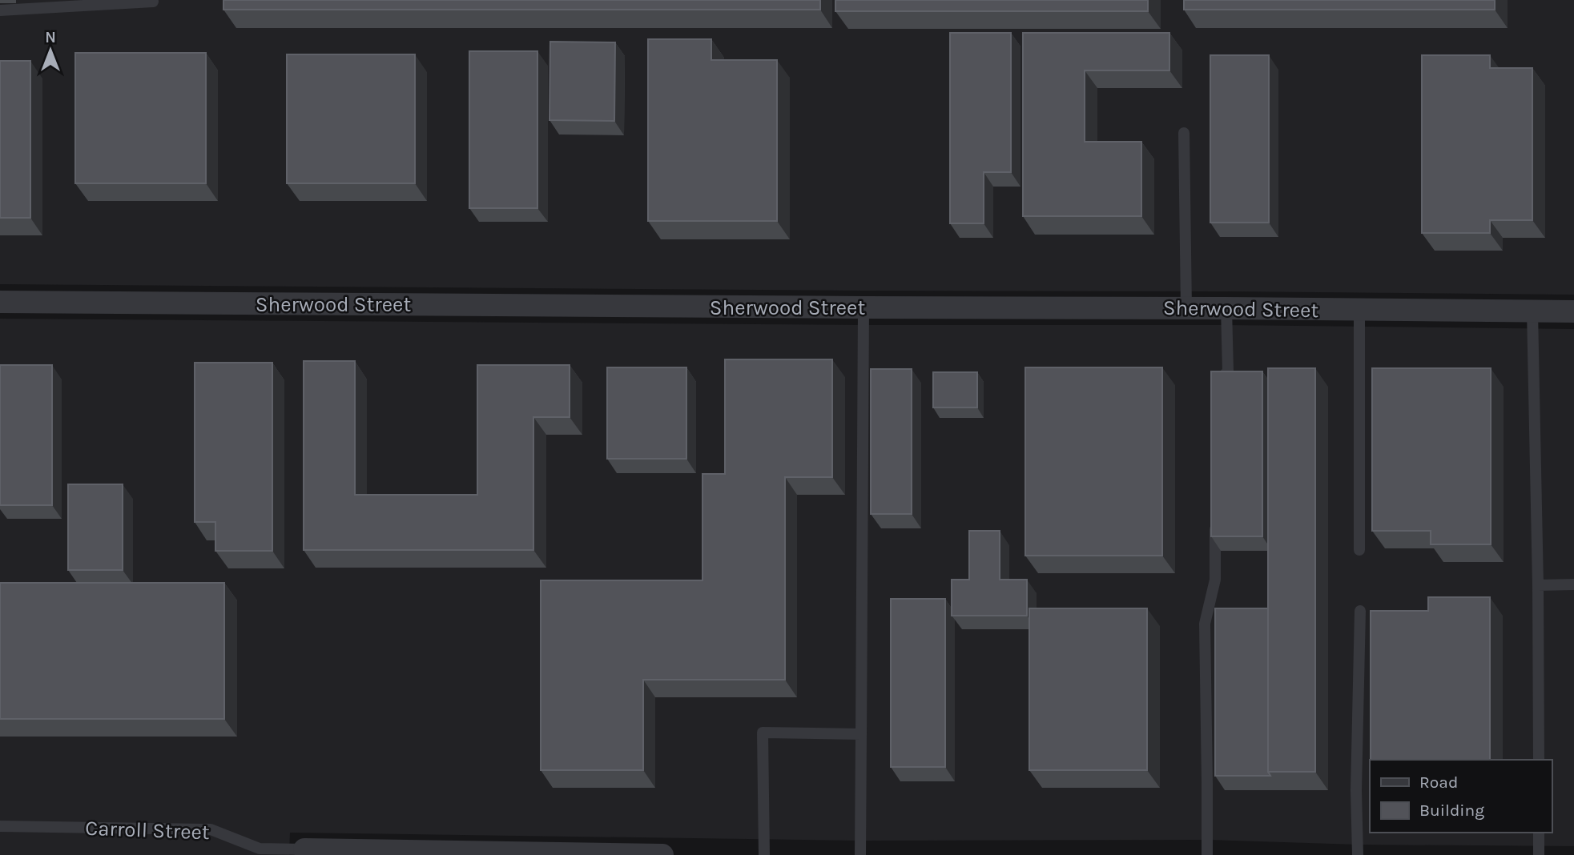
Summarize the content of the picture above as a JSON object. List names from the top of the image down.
{
  "streets": {
    "street": ["Sherwood Street", "Carroll Street"]
  },
  "legend": ["Road", "Building"],
  "north": "top"
}
